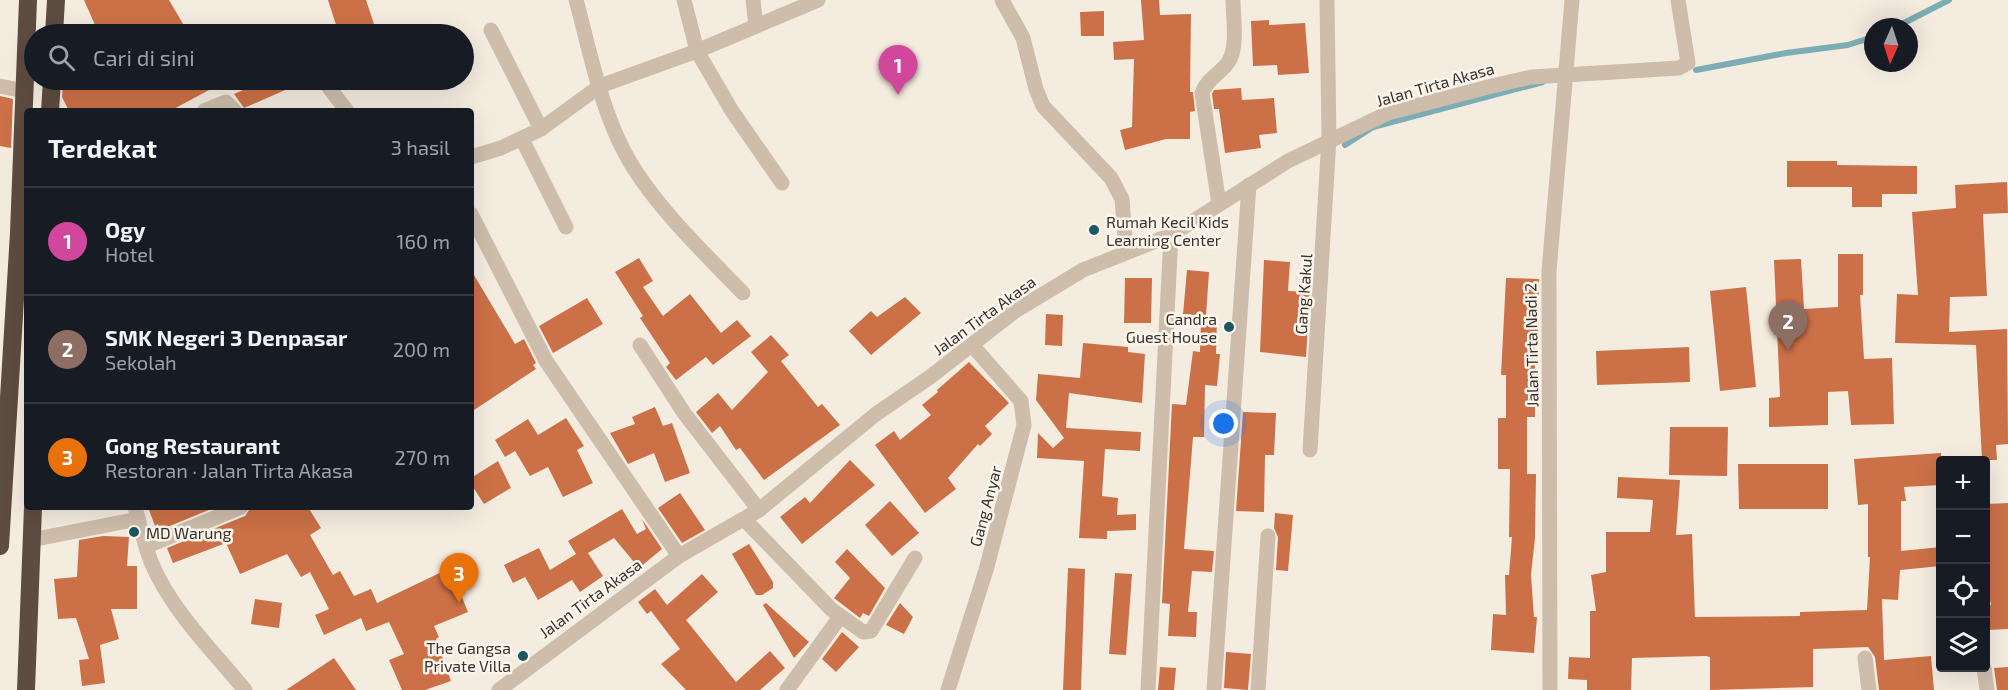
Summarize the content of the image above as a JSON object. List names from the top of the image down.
{
  "streets": {
    "street": [
      "Jalan Tirta Akasa",
      "Gang Kakul",
      "Jalan Tirta Nadi 2",
      "Gang Anyar"
    ]
  },
  "crossings": [
    ["Jalan Tirta Akasa", "Gang Kakul"],
    ["Jalan Tirta Akasa", "Jalan Tirta Nadi 2"],
    ["Jalan Tirta Akasa", "Gang Anyar"]
  ],
  "places": [
    "Rumah Kecil Kids Learning Center",
    "Candra Guest House",
    "MD Warung",
    "The Gangsa Private Villa"
  ],
  "north": "bottom",
  "page": {
    "search": "Cari di sini",
    "pins": ["1", "2", "3"],
    "heading": ["Terdekat", "3 hasil"],
    "list": [
      {
        "mark": "1",
        "name": "Ogy",
        "note": "Hotel",
        "value": "160 m"
      },
      {
        "mark": "2",
        "name": "SMK Negeri 3 Denpasar",
        "note": "Sekolah",
        "value": "200 m"
      },
      {
        "mark": "3",
        "name": "Gong Restaurant",
        "note": "Restoran · Jalan Tirta Akasa",
        "value": "270 m"
      }
    ],
    "map_buttons": ["+", "−"]
  }
}
